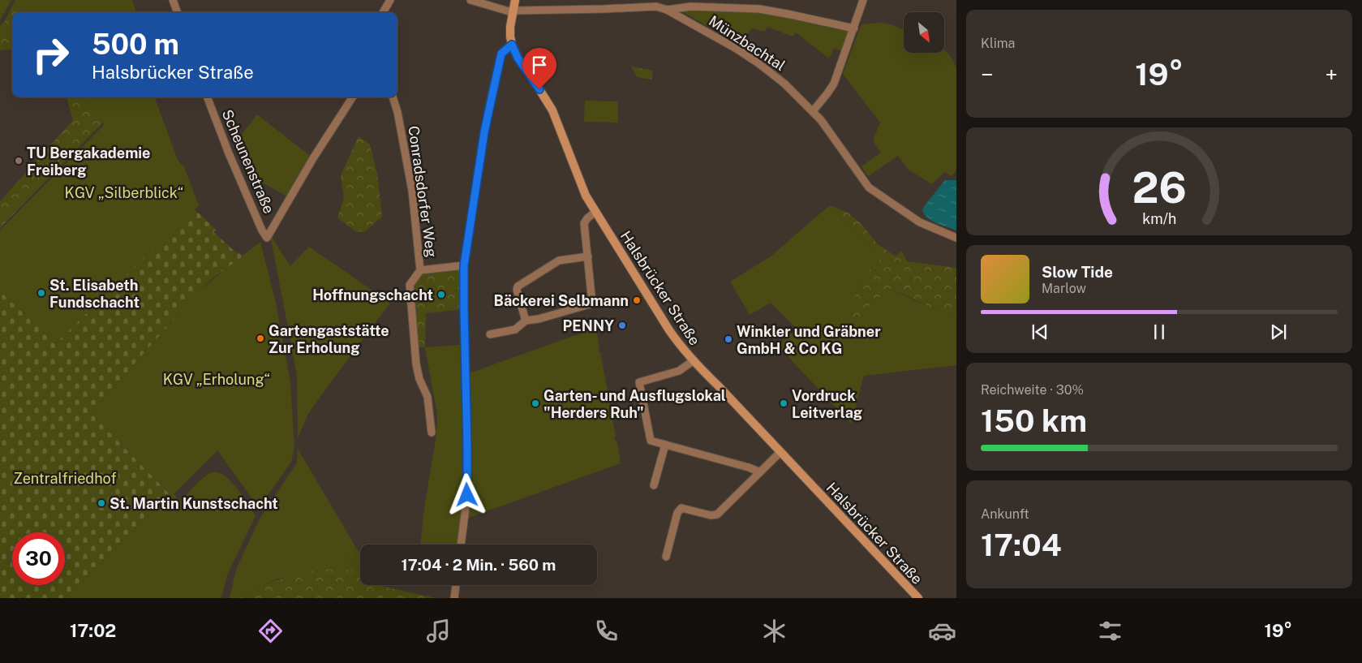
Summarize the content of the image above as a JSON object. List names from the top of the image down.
{
  "streets": {
    "main road": ["Halsbrücker Straße"],
    "street": ["Münzbachtal", "Scheunenstraße", "Conradsdorfer Weg"]
  },
  "crossings": [
    ["Münzbachtal", "Halsbrücker Straße"]
  ],
  "parks": ["KGV „Silberblick“", "KGV „Erholung“", "Zentralfriedhof"],
  "places": [
    "TU Bergakademie Freiberg",
    "St. Elisabeth Fundschacht",
    "Hoffnungschacht",
    "Bäckerei Selbmann",
    "PENNY",
    "Gartengaststätte Zur Erholung",
    "Winkler und Gräbner GmbH & Co KG",
    "Garten- und Ausflugslokal \"Herders Ruh\"",
    "Vordruck Leitverlag",
    "St. Martin Kunstschacht"
  ],
  "north": "bottom right",
  "page": {
    "tile": [
      "Klima",
      ["Reichweite · 30%", "150 km"],
      ["Ankunft", "17:04"]
    ],
    "turn": ["500 m", "Halsbrücker Straße"],
    "heat": ["−", "19°", "+"],
    "song": ["Slow Tide", "Marlow"],
    "limit": "30",
    "trip": "17:04 · 2 Min. · 560 m",
    "tabs": ["17:02", "19°"],
    "gauge": ["26", "km/h"]
  }
}
